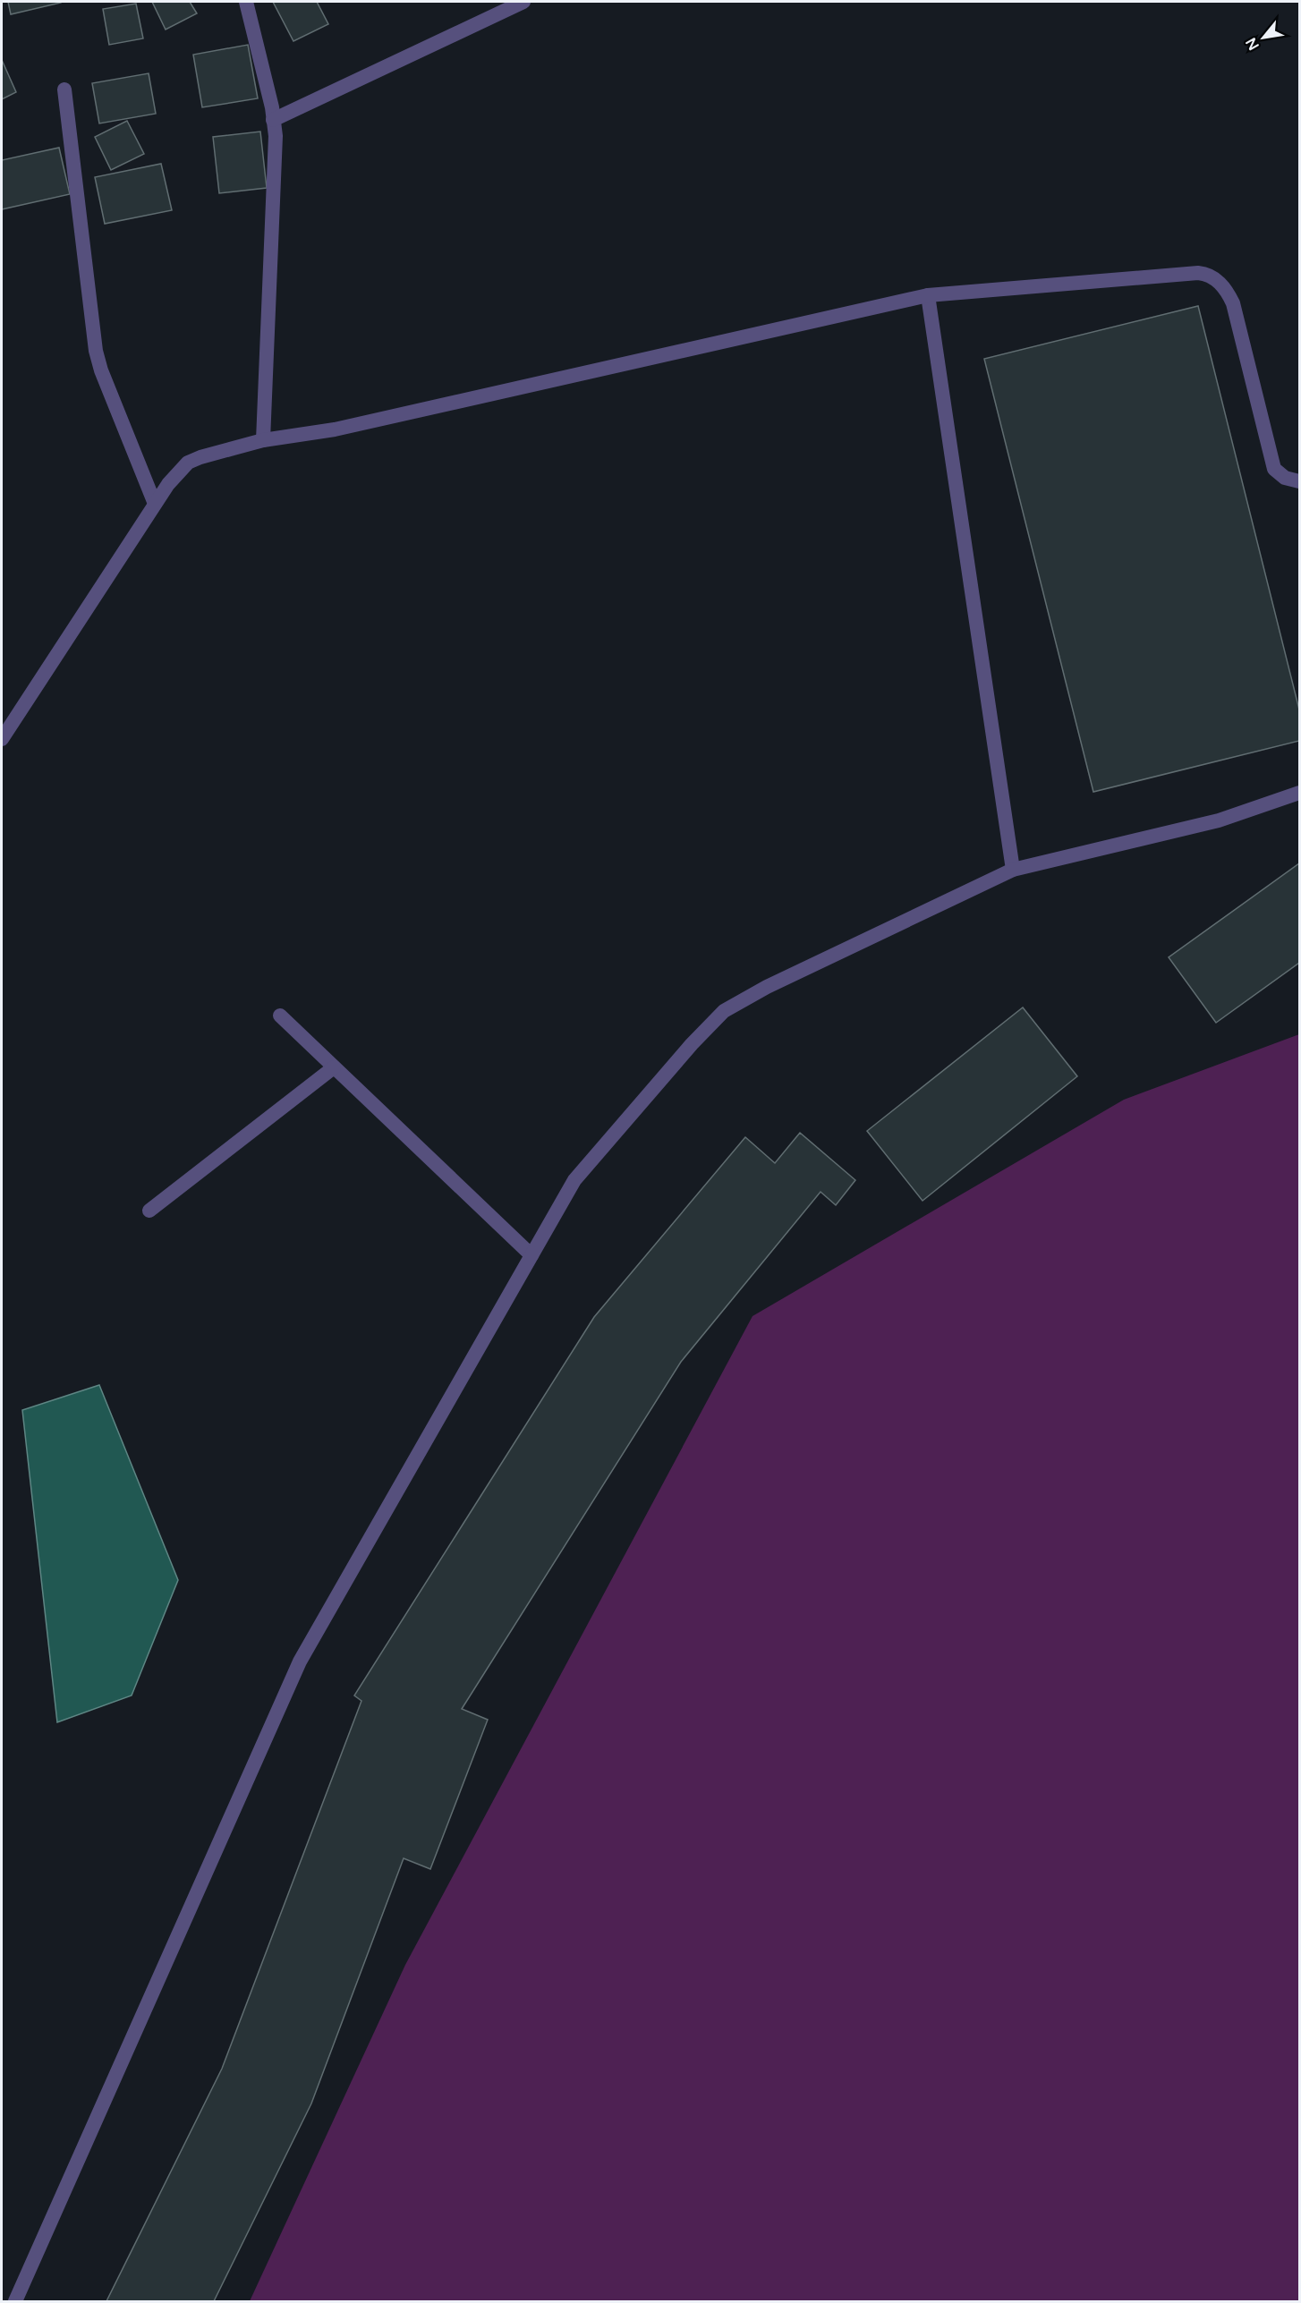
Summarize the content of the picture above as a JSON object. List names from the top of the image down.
{
  "north": "bottom left"
}
